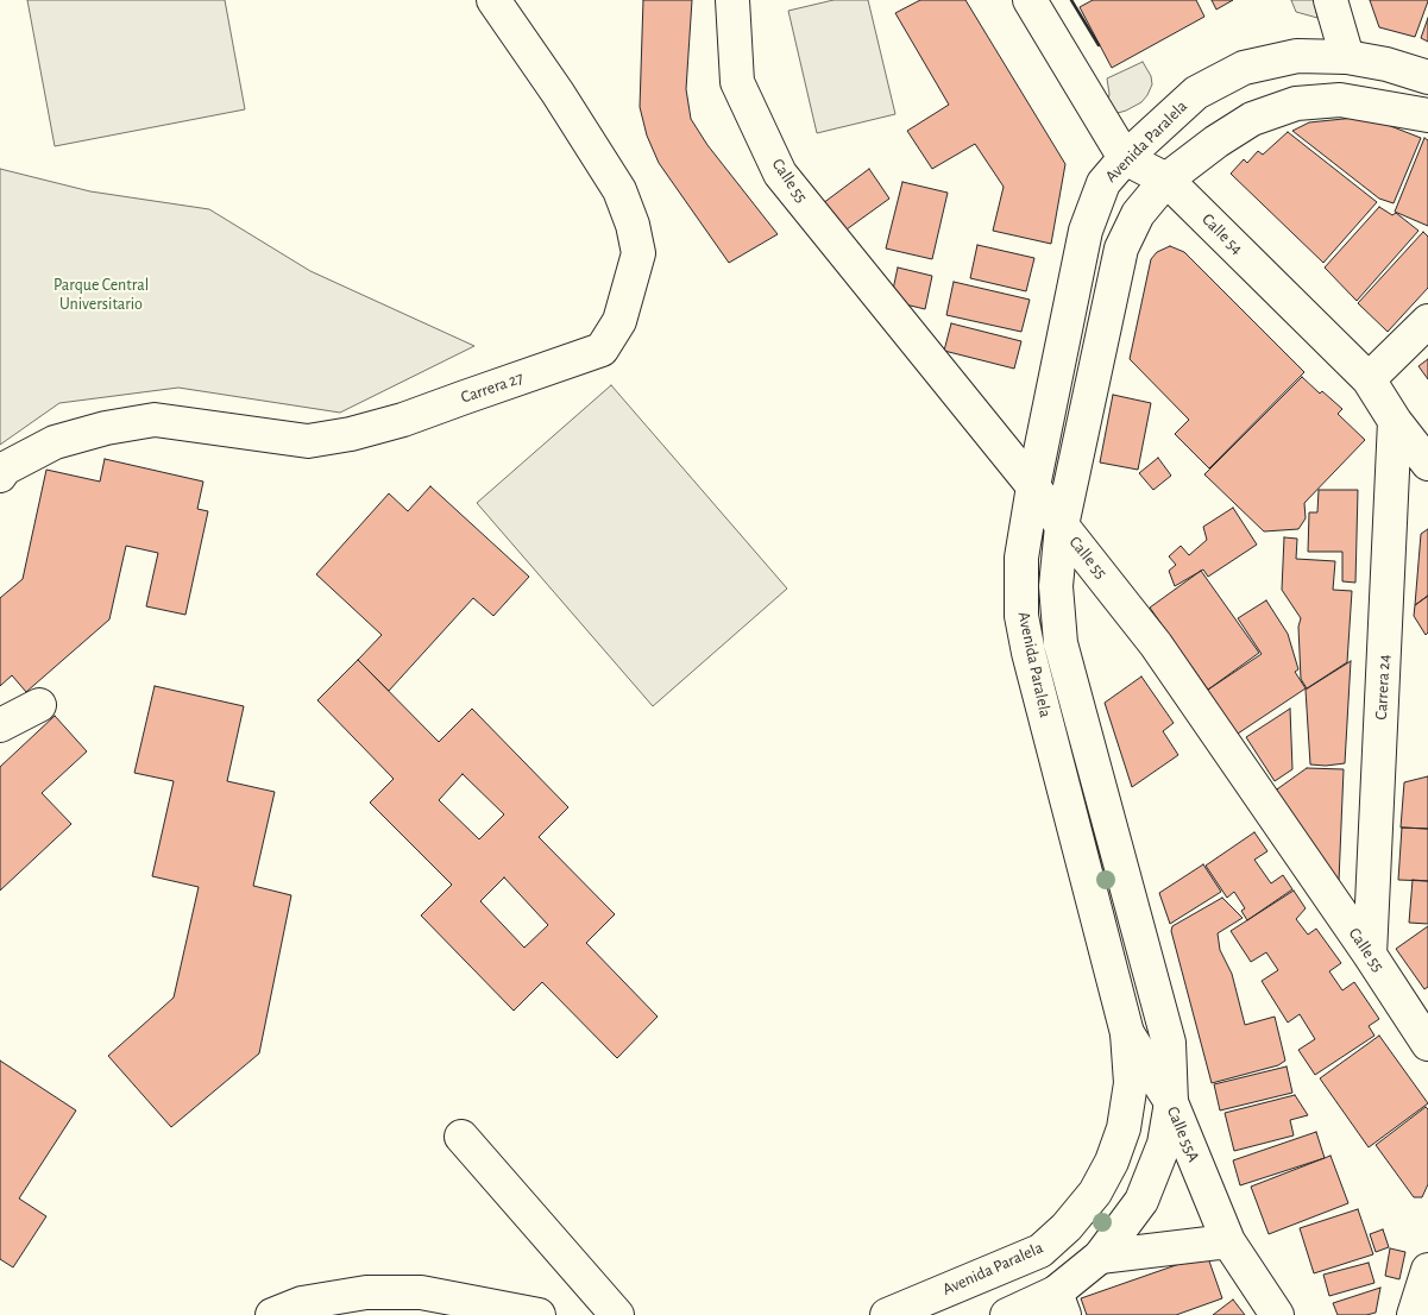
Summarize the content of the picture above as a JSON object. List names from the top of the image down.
{
  "streets": {
    "street": [
      "Avenida Paralela",
      "Calle 55",
      "Calle 54",
      "Carrera 27",
      "Carrera 24",
      "Calle 55A"
    ]
  },
  "crossings": [
    ["Avenida Paralela", "Calle 55"],
    ["Avenida Paralela", "Calle 54"],
    ["Avenida Paralela", "Calle 55A"],
    ["Calle 55", "Carrera 24"],
    ["Calle 54", "Carrera 24"]
  ],
  "parks": ["Parque Central Universitario"]
}
